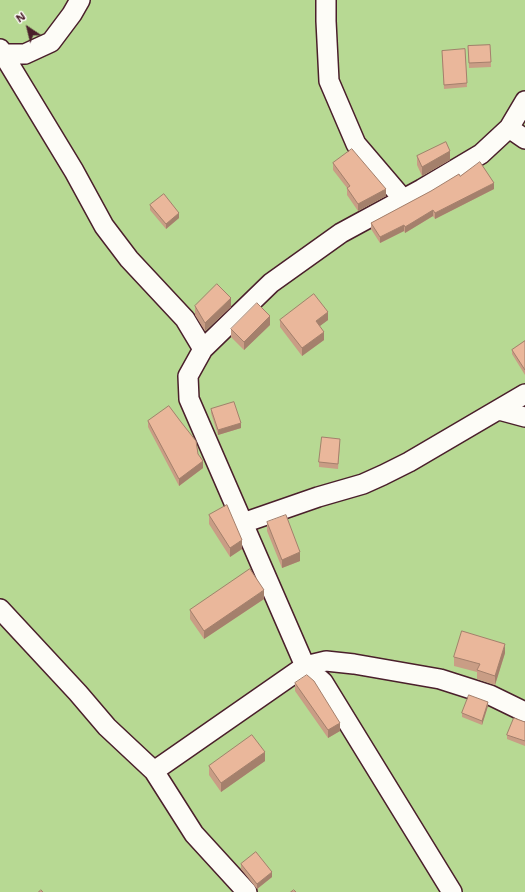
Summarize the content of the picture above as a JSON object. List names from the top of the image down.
{
  "north": "top left"
}
